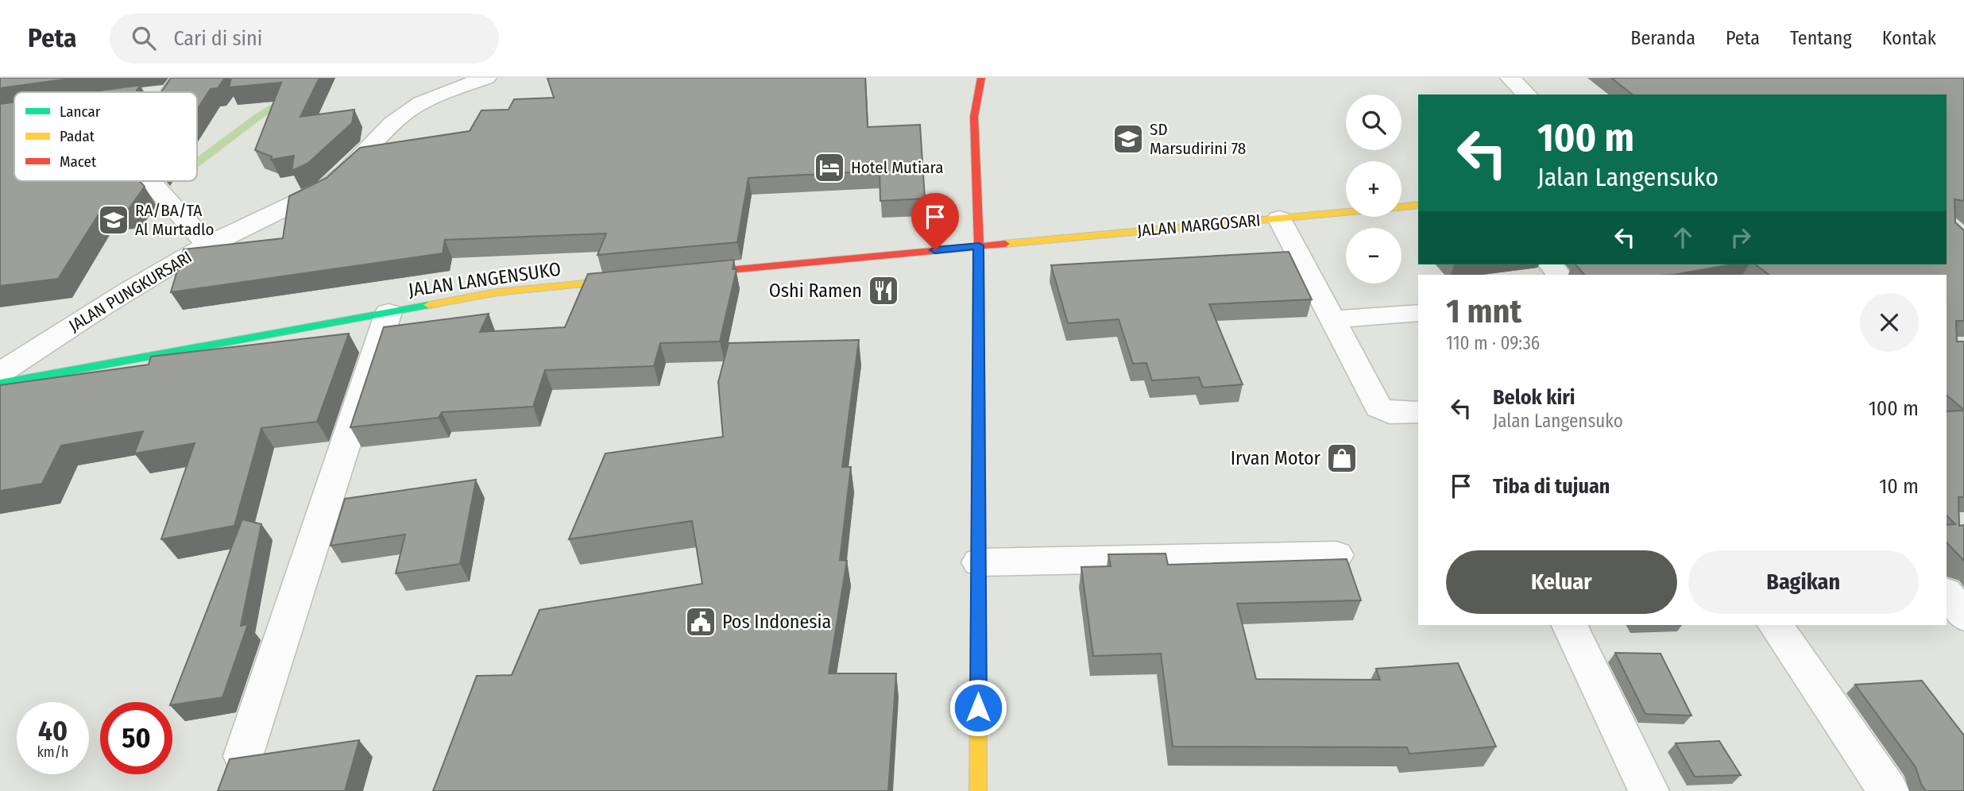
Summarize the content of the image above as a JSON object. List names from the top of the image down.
{
  "streets": {
    "street": ["JALAN MARGOSARI", "JALAN LANGENSUKO", "JALAN PUNGKURSARI"]
  },
  "places": {
    "school or university": ["SD Marsudirini 78", "RA/BA/TA Al Murtadlo"],
    "hotel": ["Hotel Mutiara"],
    "restaurant": ["Oshi Ramen"],
    "shop": ["Irvan Motor"],
    "public building": ["Pos Indonesia"]
  },
  "legend": ["Lancar", "Padat", "Macet"],
  "page": {
    "header": "Peta",
    "search": "Cari di sini",
    "nav": [
      "Beranda",
      "Peta",
      "Tentang",
      "Kontak"
    ],
    "map_buttons": ["+", "−"],
    "turn": ["100 m", "Jalan Langensuko"],
    "heading": ["1 mnt", "110 m · 09:36"],
    "list": [
      {
        "name": "Belok kiri",
        "note": "Jalan Langensuko",
        "value": "100 m"
      },
      {
        "name": "Tiba di tujuan",
        "value": "10 m"
      }
    ],
    "buttons": ["Keluar", "Bagikan"],
    "speed": "40 km/h",
    "limit": "50"
  }
}
